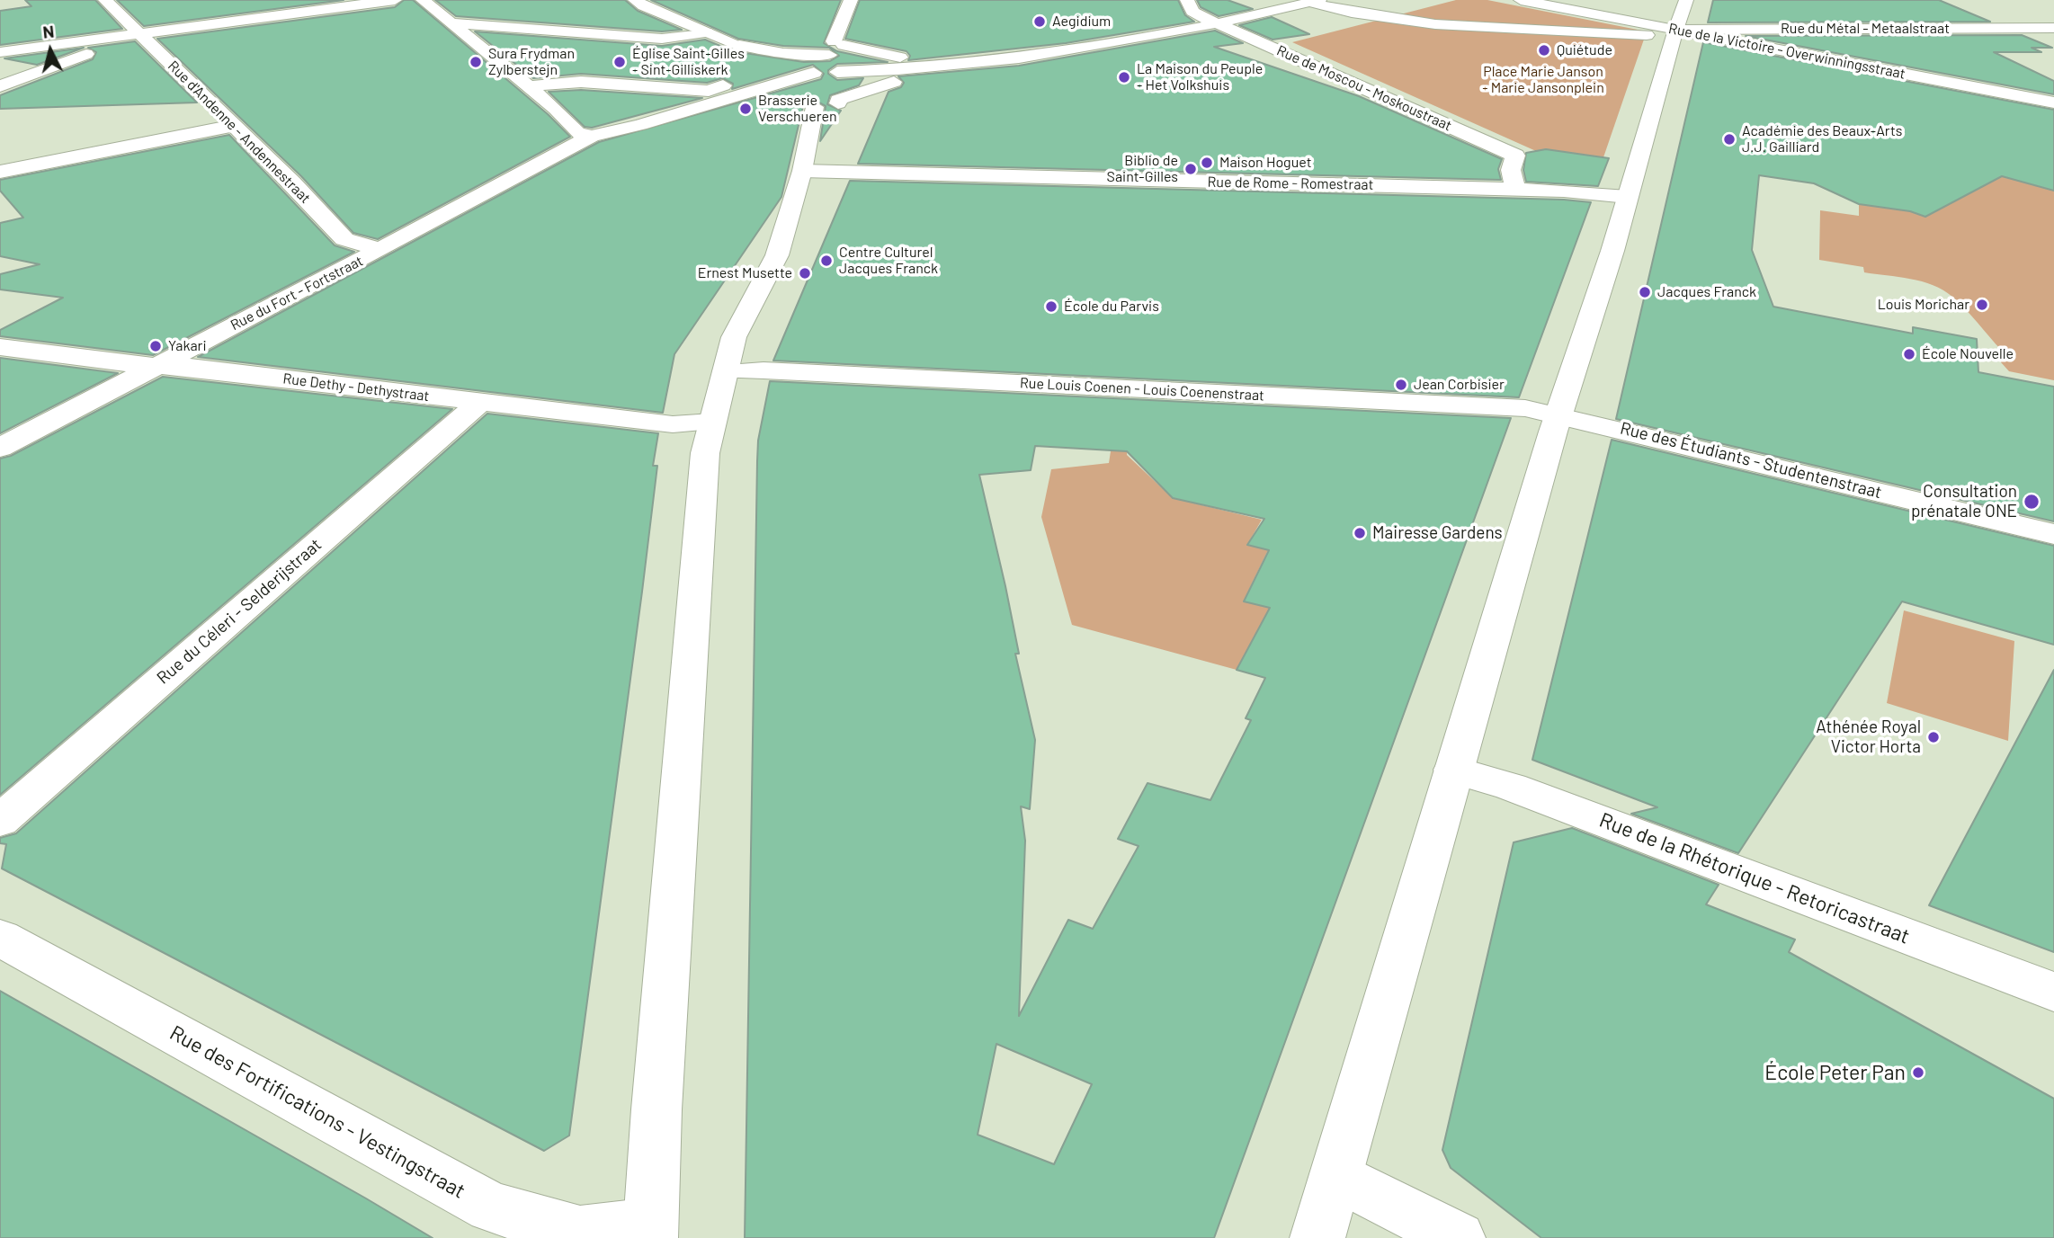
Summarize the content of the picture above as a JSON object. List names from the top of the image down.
{
  "streets": {
    "street": [
      "Rue du Métal - Metaalstraat",
      "Rue de la Victoire - Overwinningsstraat",
      "Rue de Moscou - Moskoustraat",
      "Rue d'Andenne - Andennestraat",
      "Rue de Rome - Romestraat",
      "Rue du Fort - Fortstraat",
      "Rue Dethy - Dethystraat",
      "Rue Louis Coenen - Louis Coenenstraat",
      "Rue des Étudiants - Studentenstraat",
      "Rue du Céleri - Selderijstraat",
      "Rue de la Rhétorique - Retoricastraat",
      "Rue des Fortifications - Vestingstraat"
    ]
  },
  "crossings": [
    ["Rue du Métal - Metaalstraat", "Rue de la Victoire - Overwinningsstraat"],
    ["Rue de Moscou - Moskoustraat", "Rue de Rome - Romestraat"],
    ["Rue d'Andenne - Andennestraat", "Rue du Fort - Fortstraat"],
    ["Rue du Fort - Fortstraat", "Rue Dethy - Dethystraat"],
    ["Rue Dethy - Dethystraat", "Rue du Céleri - Selderijstraat"],
    ["Rue Louis Coenen - Louis Coenenstraat", "Rue des Étudiants - Studentenstraat"]
  ],
  "parks": ["Place Marie Janson - Marie Jansonplein"],
  "places": [
    "Aegidium",
    "Quiétude",
    "Sura Frydman Zylberstejn",
    "Église Saint-Gilles - Sint-Gilliskerk",
    "La Maison du Peuple - Het Volkshuis",
    "Brasserie Verschueren",
    "Académie des Beaux-Arts J.J. Gailliard",
    "Maison Hoguet",
    "Biblio de Saint-Gilles",
    "Centre Culturel Jacques Franck",
    "Ernest Musette",
    "Jacques Franck",
    "Louis Morichar",
    "École du Parvis",
    "Yakari",
    "École Nouvelle",
    "Jean Corbisier",
    "Consultation prénatale ONE",
    "Mairesse Gardens",
    "Athénée Royal Victor Horta",
    "École Peter Pan"
  ],
  "north": "top"
}
